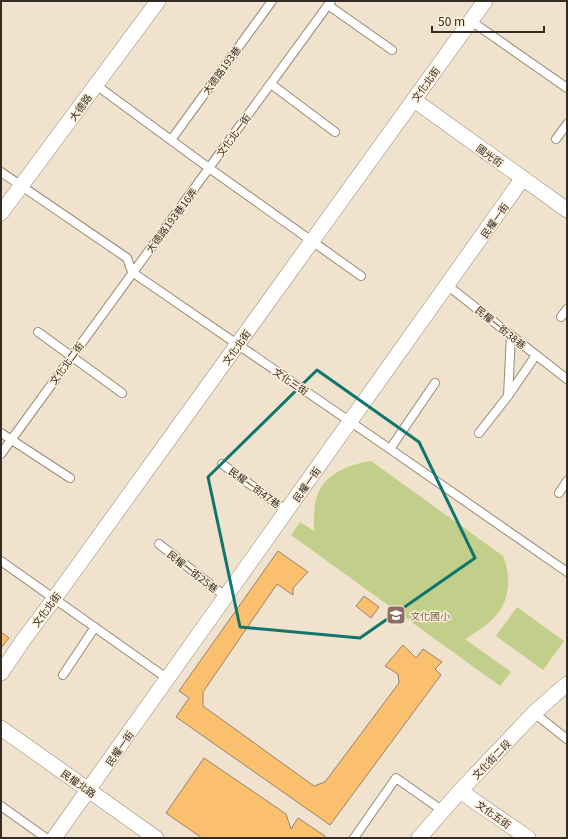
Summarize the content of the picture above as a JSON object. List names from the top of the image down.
{
  "streets": {
    "street": [
      "文化北街",
      "大德路",
      "國光街",
      "民權一街",
      "文化街二段",
      "民權北路",
      "文化五街"
    ],
    "lane": [
      "大德路193巷",
      "文化北一街",
      "大德路193巷16弄",
      "民權一街38巷",
      "文化北二街",
      "文化三街",
      "民權一街47巷",
      "民權一街25巷"
    ]
  },
  "crossings": [
    ["文化北街", "國光街"],
    ["文化北街", "文化三街"],
    ["大德路", "文化三街"],
    ["文化北一街", "大德路193巷16弄"],
    ["國光街", "民權一街"],
    ["大德路193巷16弄", "文化北二街"],
    ["大德路193巷16弄", "文化三街"],
    ["民權一街", "民權一街38巷"],
    ["民權一街", "文化三街"],
    ["民權一街", "民權一街47巷"],
    ["民權一街", "民權一街25巷"],
    ["民權一街", "民權北路"],
    ["文化北二街", "文化三街"],
    ["文化街二段", "文化五街"]
  ],
  "places": {
    "school or university": ["文化國小"]
  },
  "scale_bar": "50 m"
}
